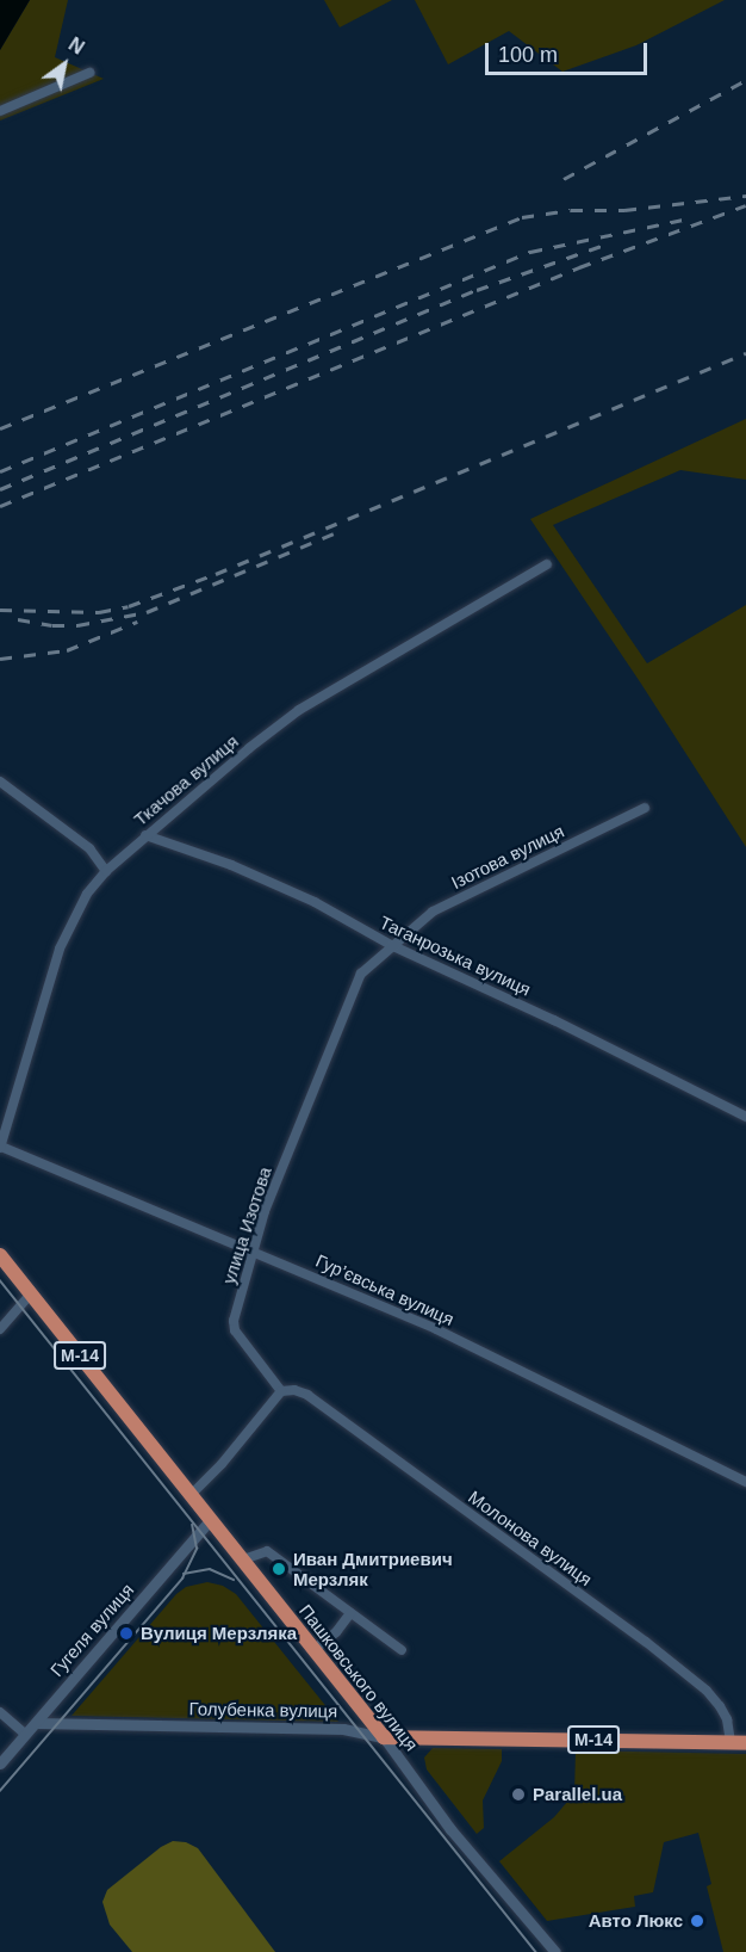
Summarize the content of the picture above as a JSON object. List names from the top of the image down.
{
  "streets": {
    "highway": ["М-14", "Пашковського вулиця", "Голубенка вулиця"],
    "street": [
      "Ткачова вулиця",
      "Ізотова вулиця",
      "Таганрозька вулиця",
      "улица Изотова",
      "Гур’євська вулиця",
      "Молонова вулиця",
      "Гугеля вулиця"
    ]
  },
  "crossings": [
    ["Ткачова вулиця", "Таганрозька вулиця"],
    ["Ткачова вулиця", "Гур’євська вулиця"],
    ["Ізотова вулиця", "Таганрозька вулиця"],
    ["Ізотова вулиця", "улица Изотова"],
    ["Таганрозька вулиця", "улица Изотова"],
    ["улица Изотова", "Гур’євська вулиця"],
    ["улица Изотова", "Молонова вулиця"],
    ["Молонова вулиця", "Голубенка вулиця"],
    ["Гугеля вулиця", "Пашковського вулиця"],
    ["Гугеля вулиця", "Голубенка вулиця"],
    ["Пашковського вулиця", "Голубенка вулиця"]
  ],
  "places": [
    "Иван Дмитриевич Мерзляк",
    "Вулиця Мерзляка",
    "Parallel.ua",
    "Авто Люкс"
  ],
  "scale_bar": "100 m",
  "north": "top right"
}
